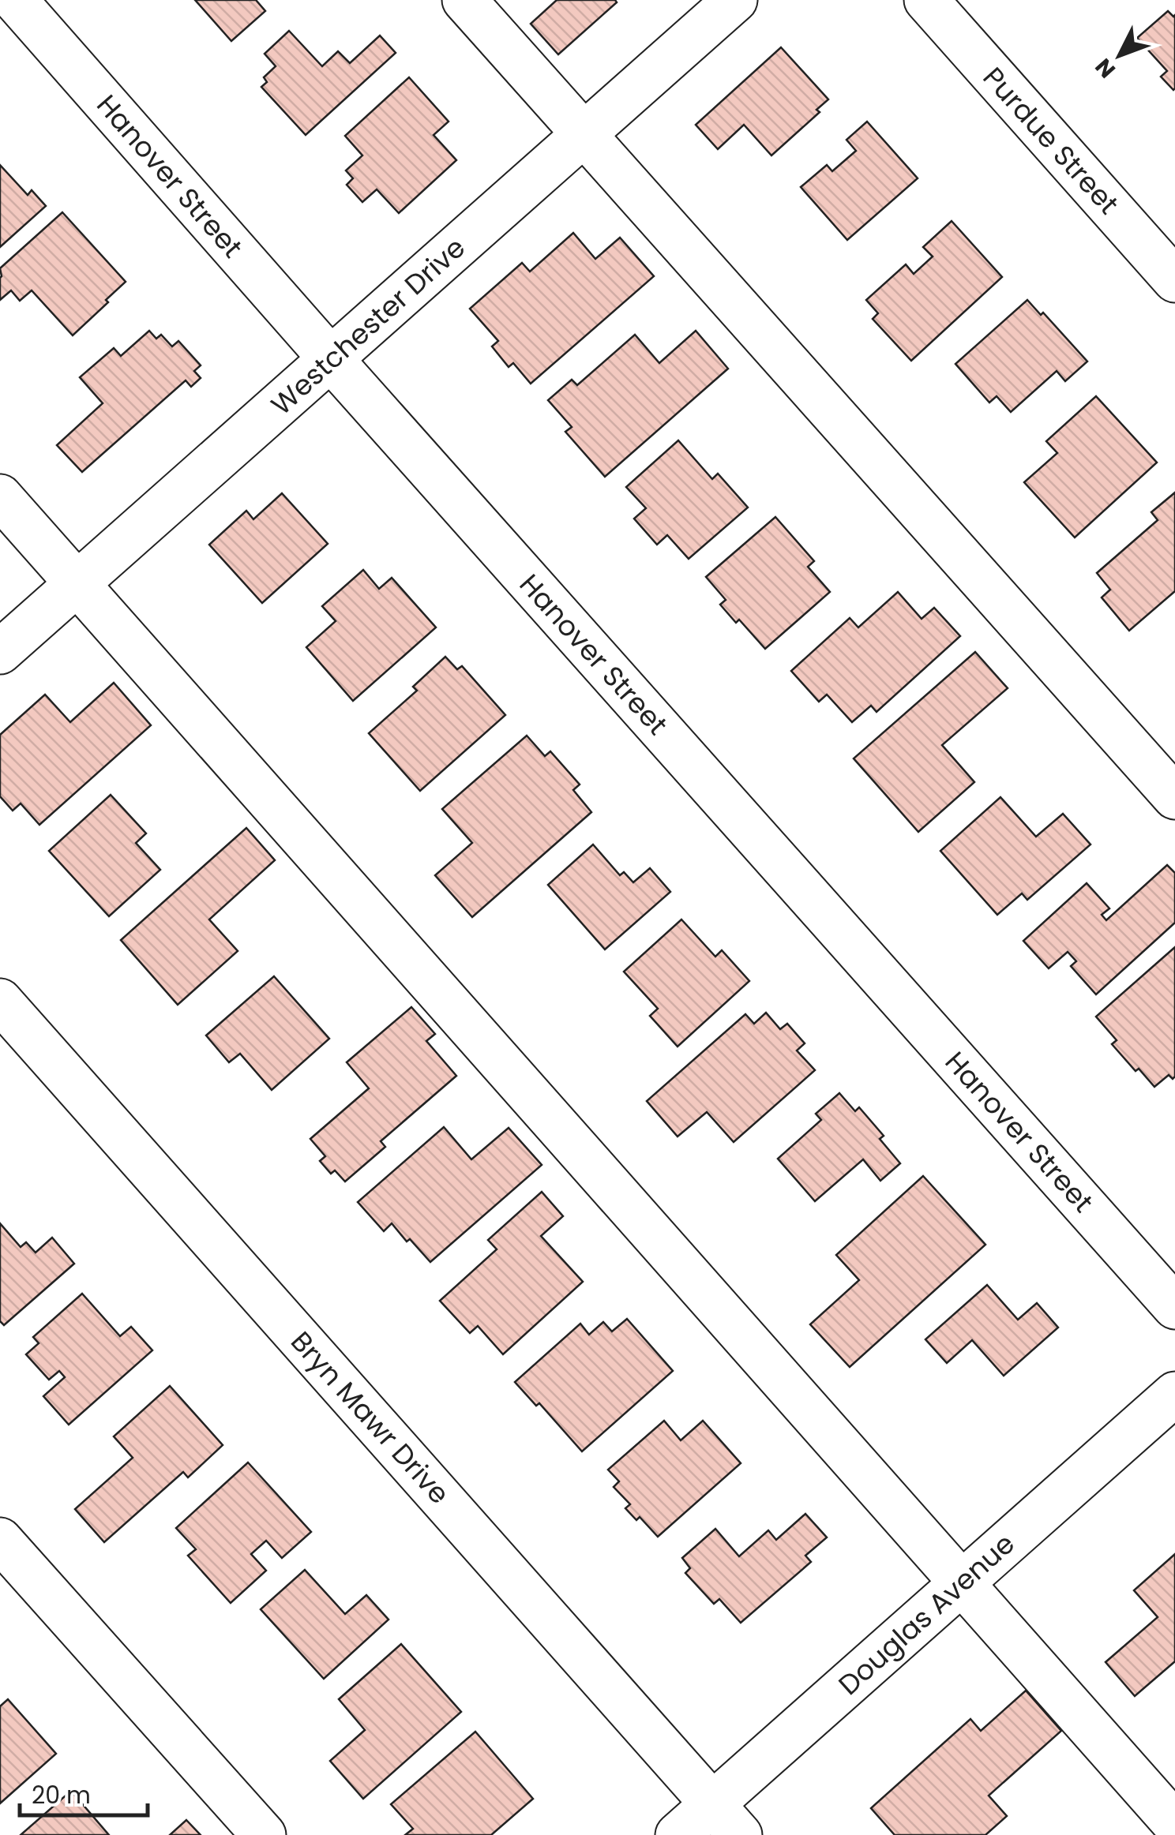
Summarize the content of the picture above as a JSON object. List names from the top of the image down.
{
  "streets": {
    "street": [
      "Purdue Street",
      "Hanover Street",
      "Westchester Drive",
      "Bryn Mawr Drive",
      "Douglas Avenue"
    ]
  },
  "crossings": [
    ["Hanover Street", "Westchester Drive"],
    ["Bryn Mawr Drive", "Douglas Avenue"]
  ],
  "scale_bar": "20 m",
  "north": "bottom left"
}
